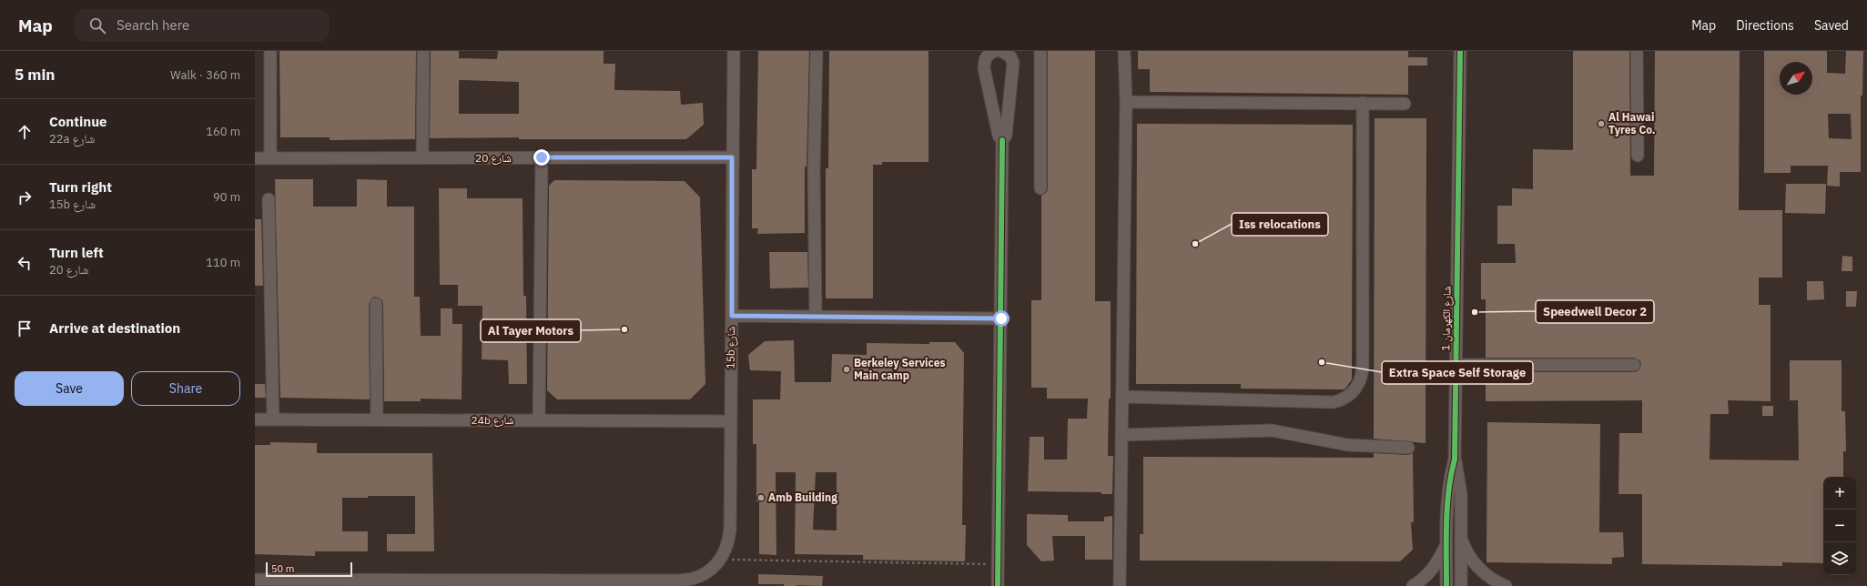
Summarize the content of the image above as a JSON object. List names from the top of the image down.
{
  "streets": {
    "street": [
      "شارع 20",
      "شارع الكهرمان 1",
      "15b شارع",
      "24b شارع"
    ]
  },
  "crossings": [
    ["شارع 20", "15b شارع"],
    ["15b شارع", "24b شارع"]
  ],
  "places": [
    "Al Hawai Tyres Co.",
    "Iss relocations",
    "Speedwell Decor 2",
    "Al Tayer Motors",
    "Extra Space Self Storage",
    "Berkeley Services Main camp",
    "Amb Building"
  ],
  "scale_bar": "50 m",
  "north": "top right",
  "page": {
    "header": "Map",
    "search": "Search here",
    "nav": ["Map", "Directions", "Saved"],
    "heading": ["5 min", "Walk · 360 m"],
    "list": [
      ["Continue", "22a شارع", "160 m"],
      ["Turn right", "15b شارع", "90 m"],
      ["Turn left", "شارع 20", "110 m"],
      "Arrive at destination"
    ],
    "buttons": ["Save", "Share"],
    "map_buttons": ["+", "−"],
    "scale": "50 m"
  }
}
